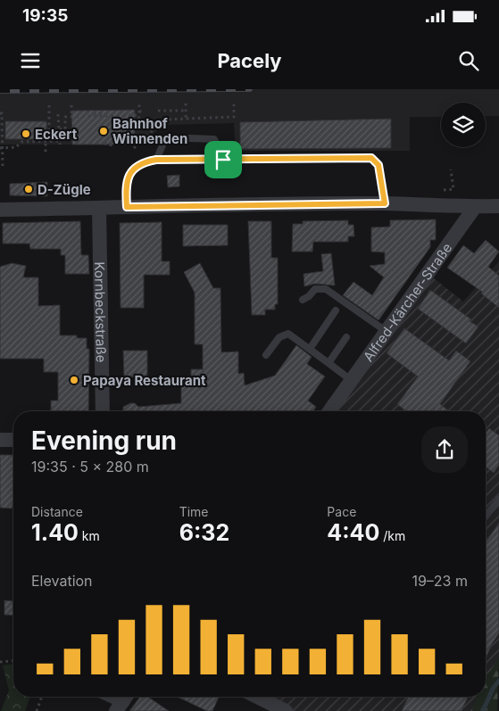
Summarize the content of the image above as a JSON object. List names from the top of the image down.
{
  "streets": {
    "street": ["Alfred-Kärcher-Straße", "Kornbeckstraße"]
  },
  "places": [
    "Bahnhof Winnenden",
    "Eckert",
    "D-Zügle",
    "Papaya Restaurant"
  ],
  "page": {
    "status": "19:35",
    "header": "Pacely",
    "heading": ["Evening run", "19:35 · 5 × 280 m"],
    "stats": [
      ["Distance", "1.40 km"],
      ["Time", "6:32"],
      ["Pace", "4:40 /km"]
    ],
    "chart": ["Elevation", "19–23 m"]
  }
}
